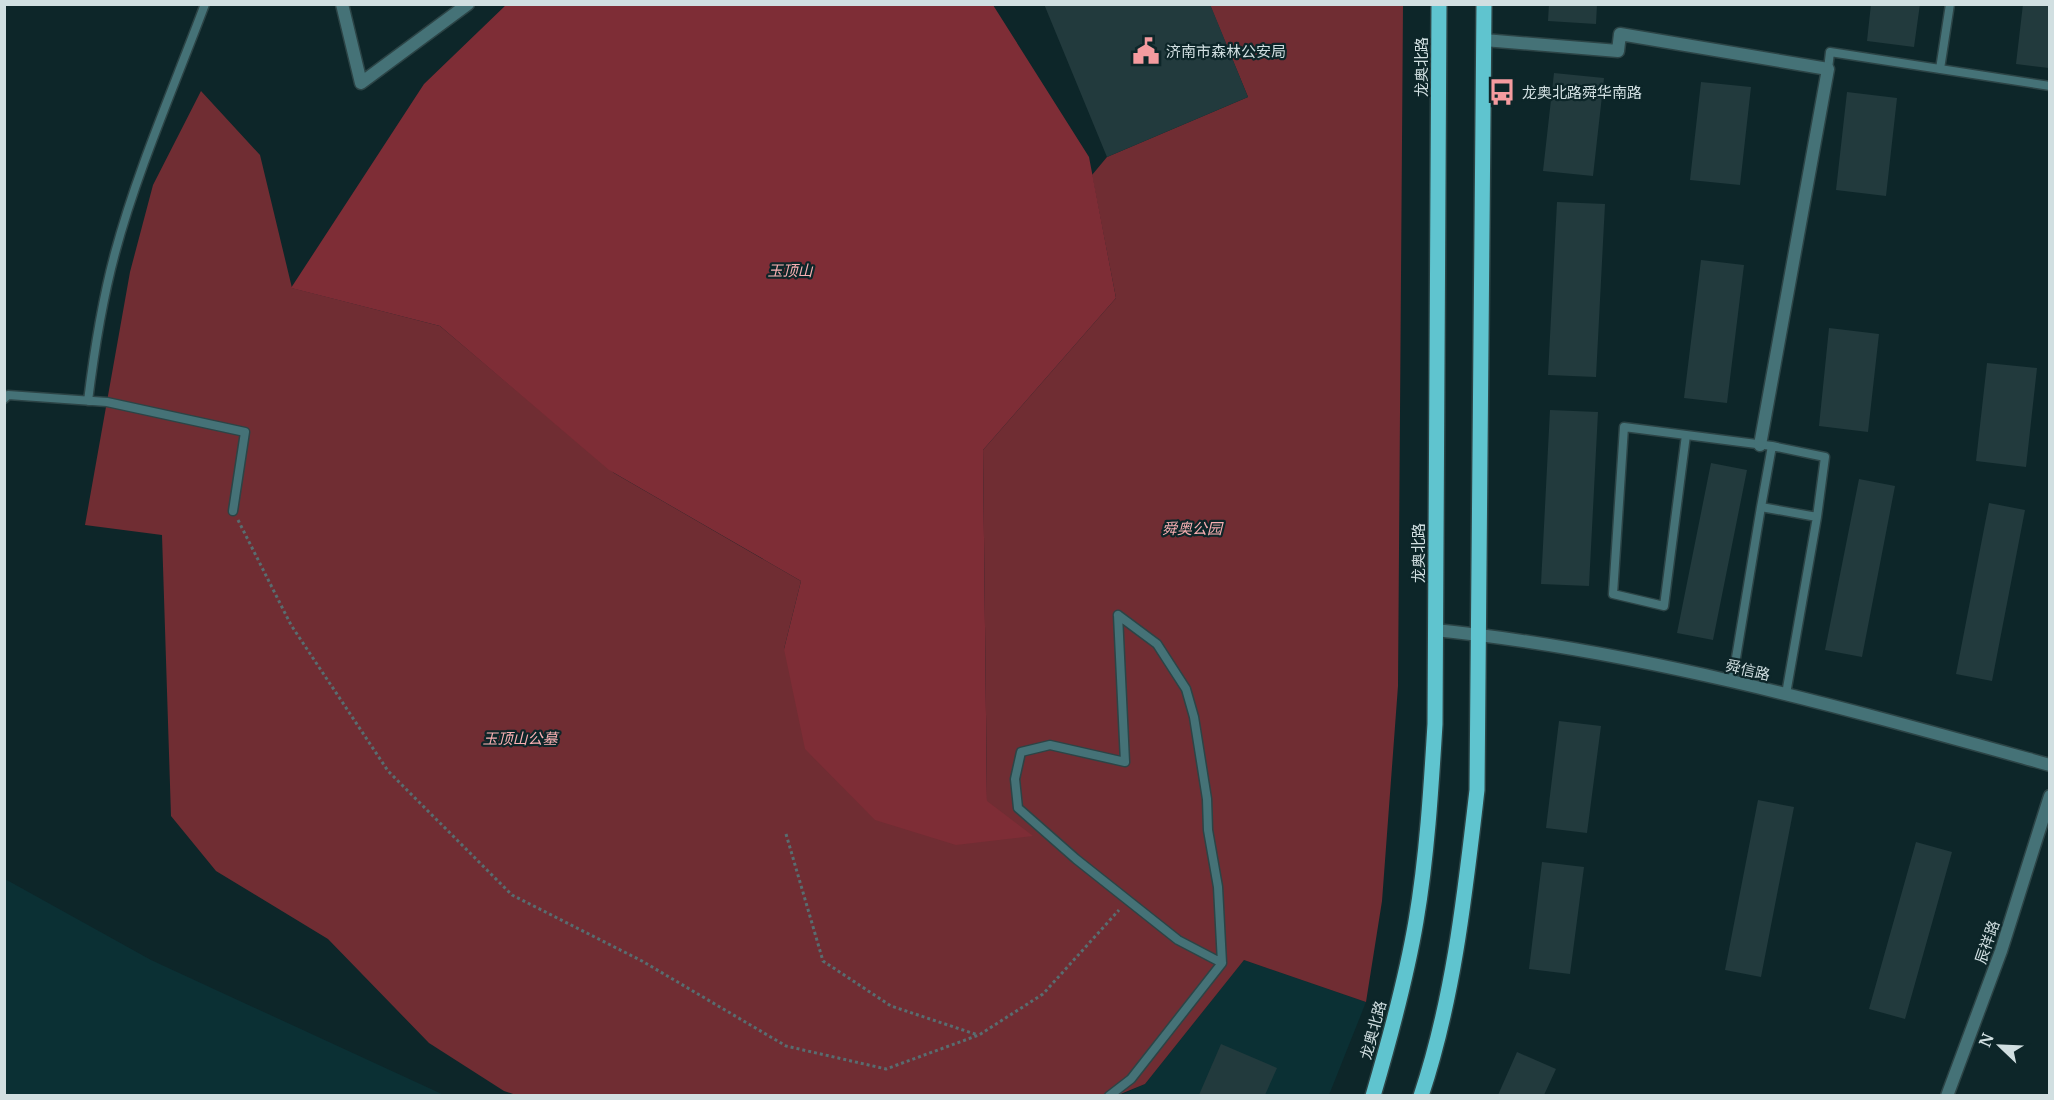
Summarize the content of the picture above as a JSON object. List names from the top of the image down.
{
  "streets": {
    "main road": ["龙奥北路"],
    "street": ["舜信路", "辰祥路"]
  },
  "crossings": [
    ["龙奥北路", "舜信路"]
  ],
  "parks": ["玉顶山", "舜奥公园", "玉顶山公墓"],
  "places": {
    "public building": ["济南市森林公安局"],
    "bus stop": ["龙奥北路舜华南路"]
  },
  "north": "top left"
}
